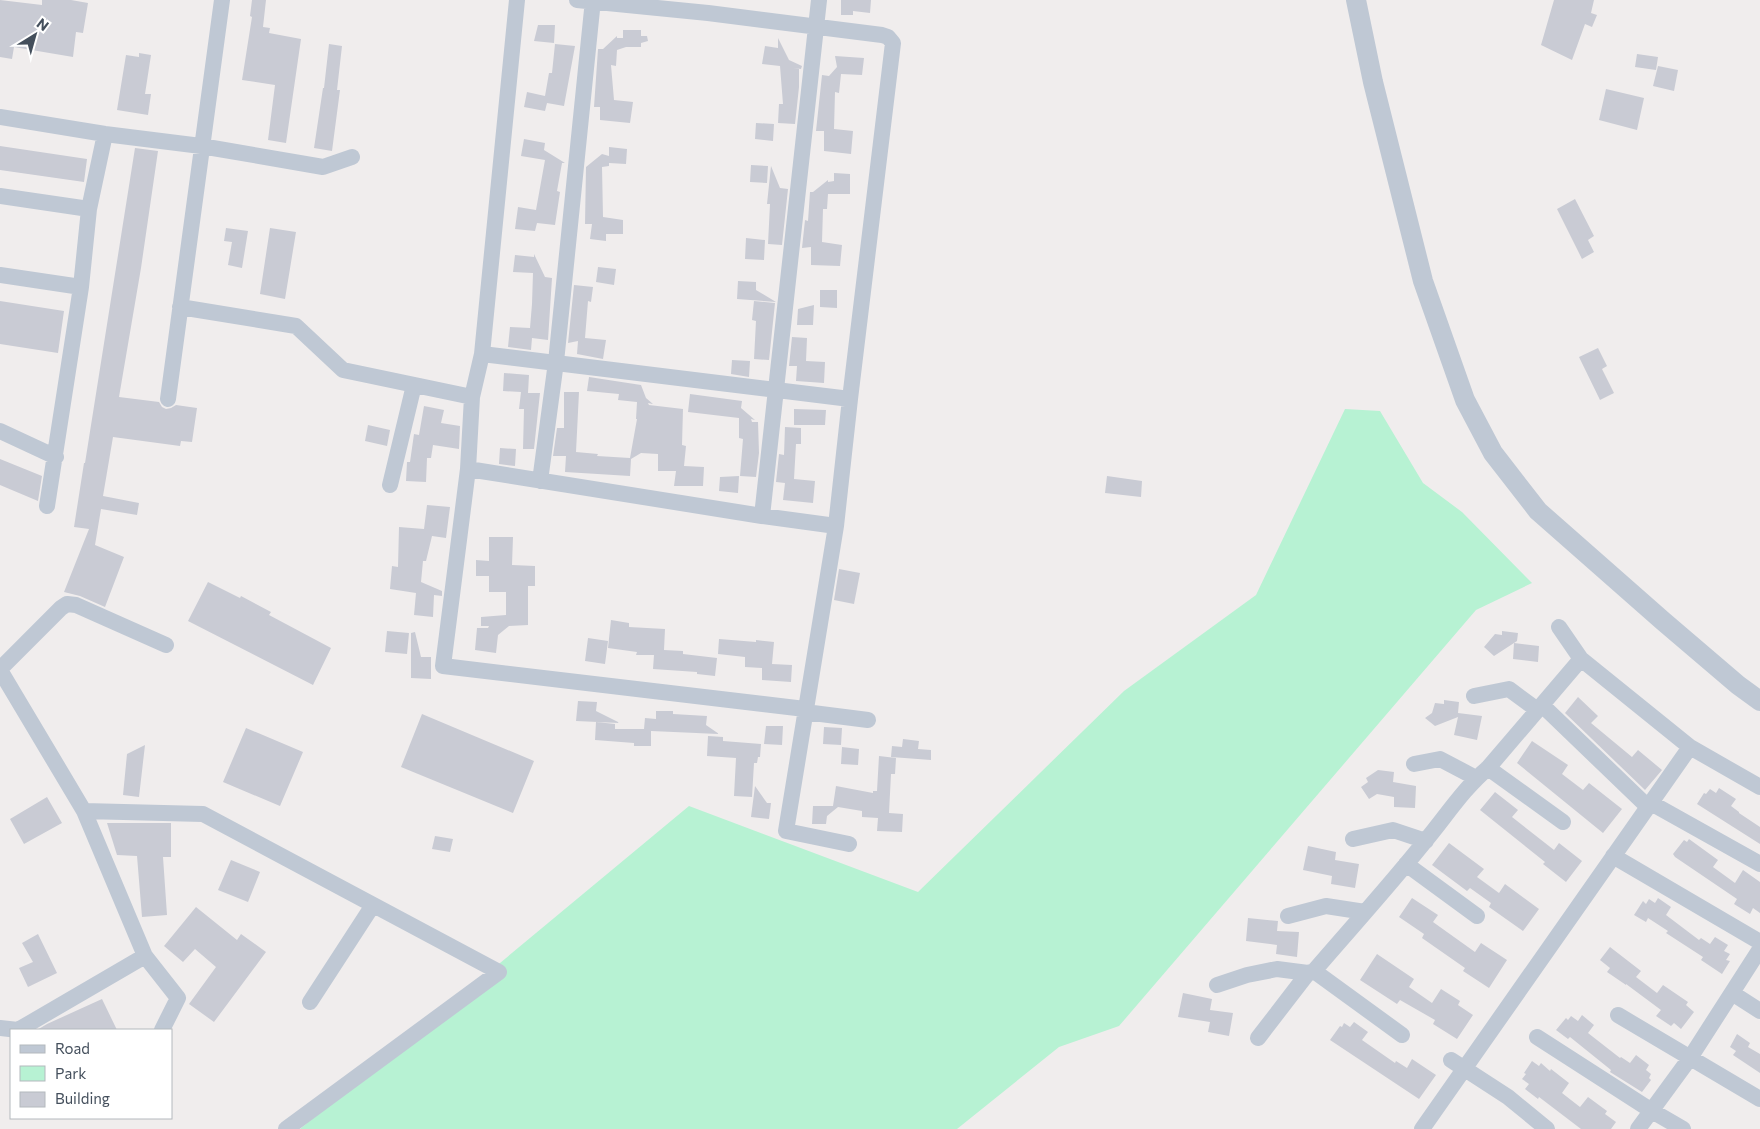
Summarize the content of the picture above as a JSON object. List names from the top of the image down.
{
  "legend": ["Road", "Park", "Building"],
  "north": "top right"
}
